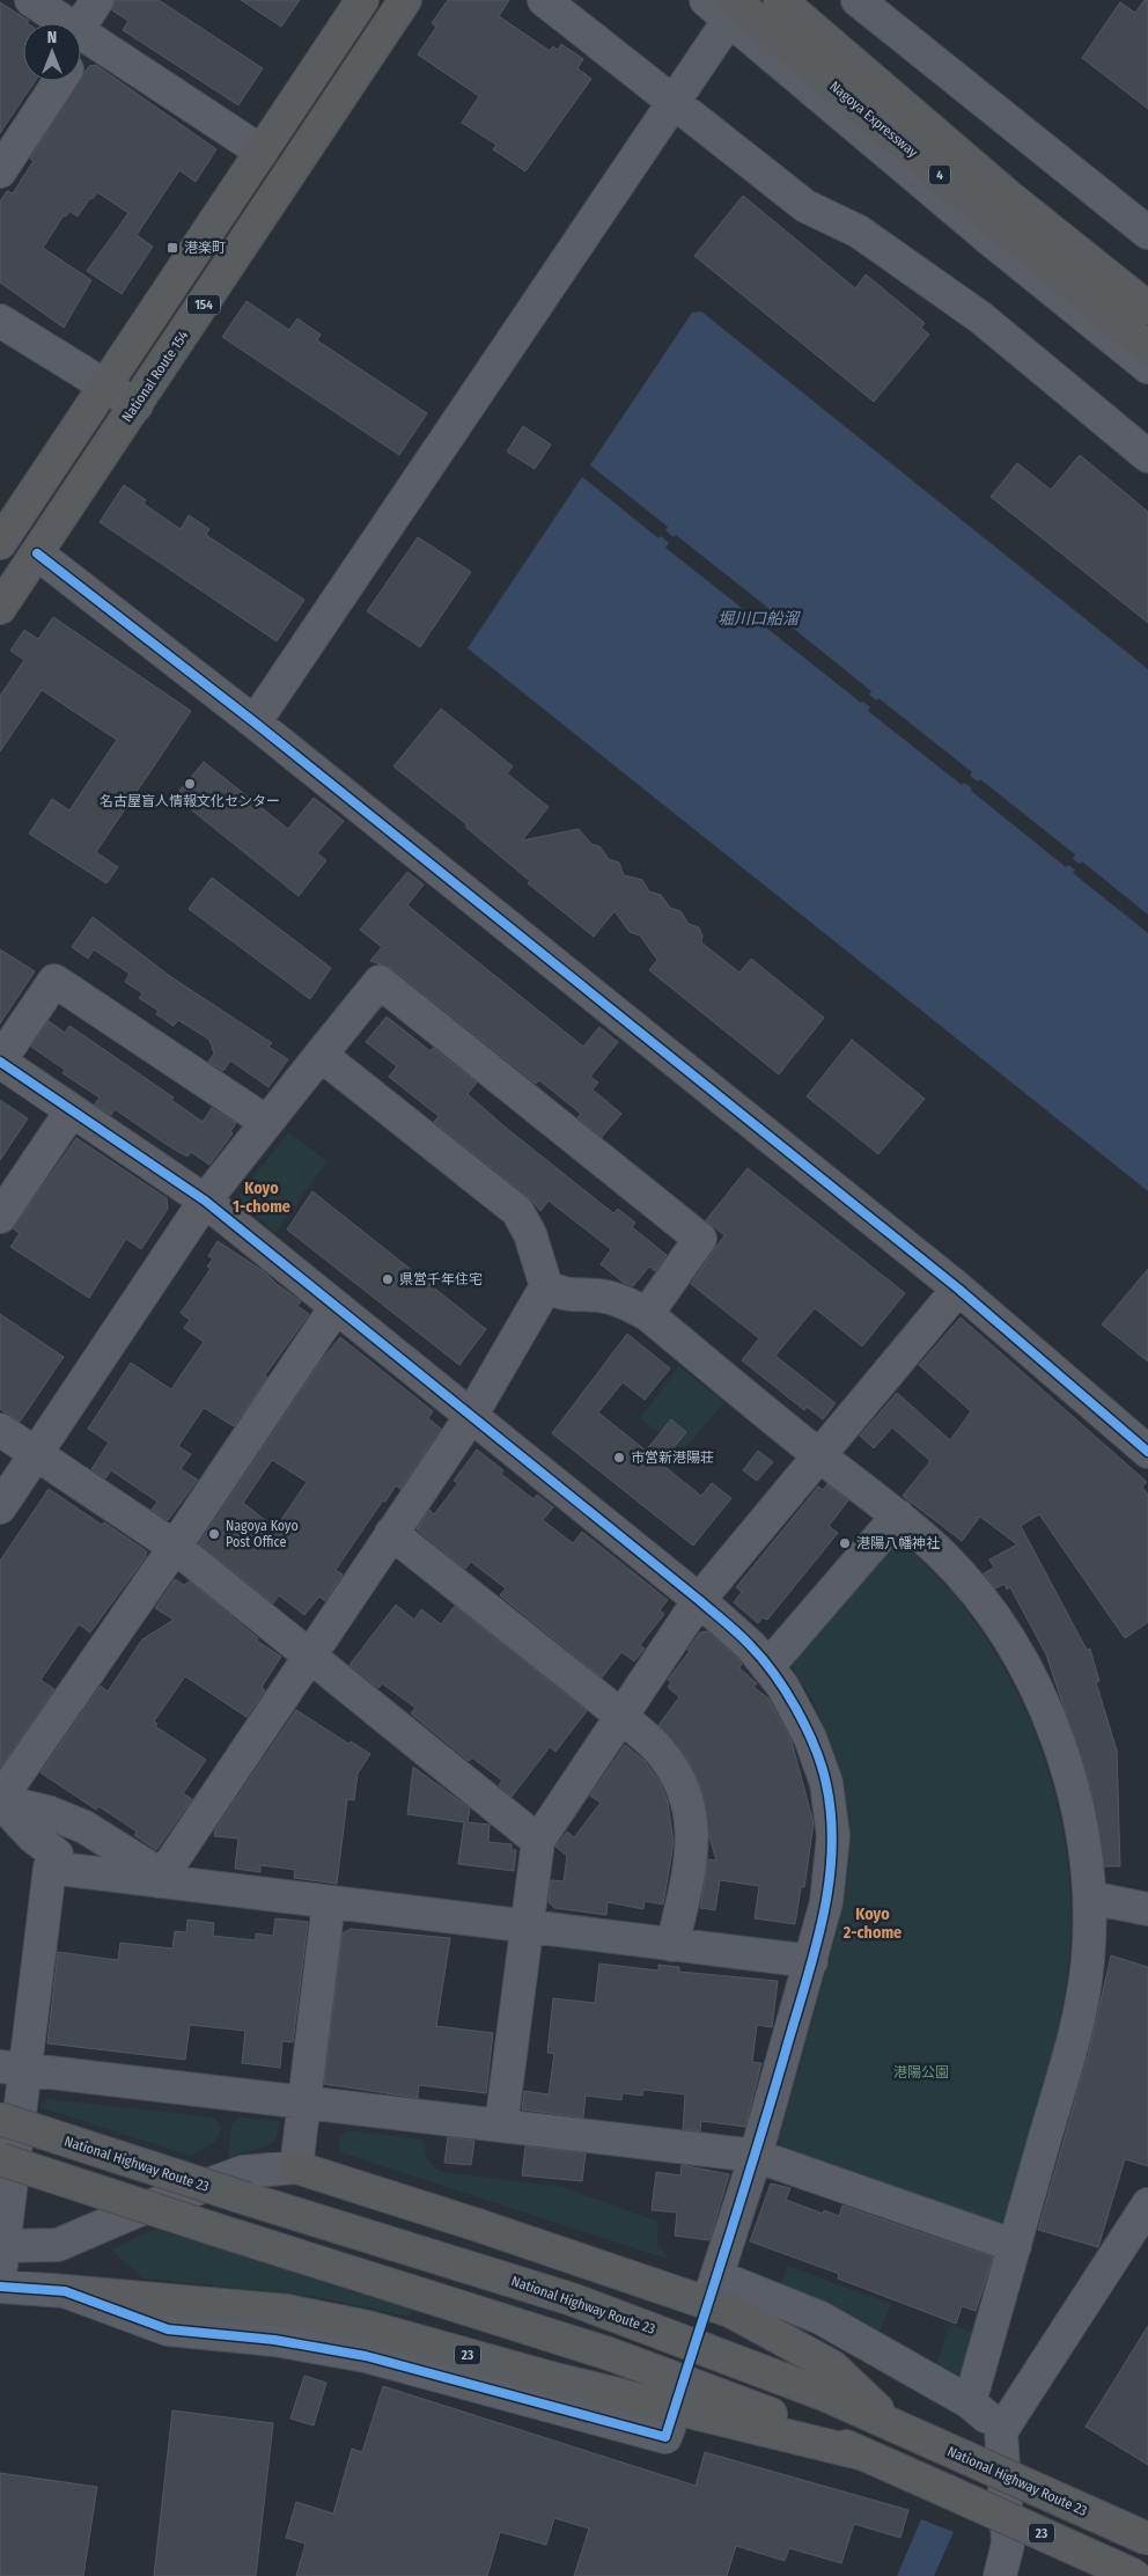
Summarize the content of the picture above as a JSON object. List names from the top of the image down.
{
  "streets": {
    "highway": [
      "Nagoya Expressway",
      "4",
      "154",
      "National Route 154",
      "National Highway Route 23",
      "23"
    ]
  },
  "districts": ["Koyo 1-chome", "Koyo 2-chome"],
  "water": ["堀川口船溜"],
  "parks": ["港陽公園"],
  "places": {
    "transit": ["港楽町"],
    "other": [
      "名古屋盲人情報文化センター",
      "県営千年住宅",
      "市営新港陽荘",
      "Nagoya Koyo Post Office",
      "港陽八幡神社"
    ]
  },
  "north": "top"
}
